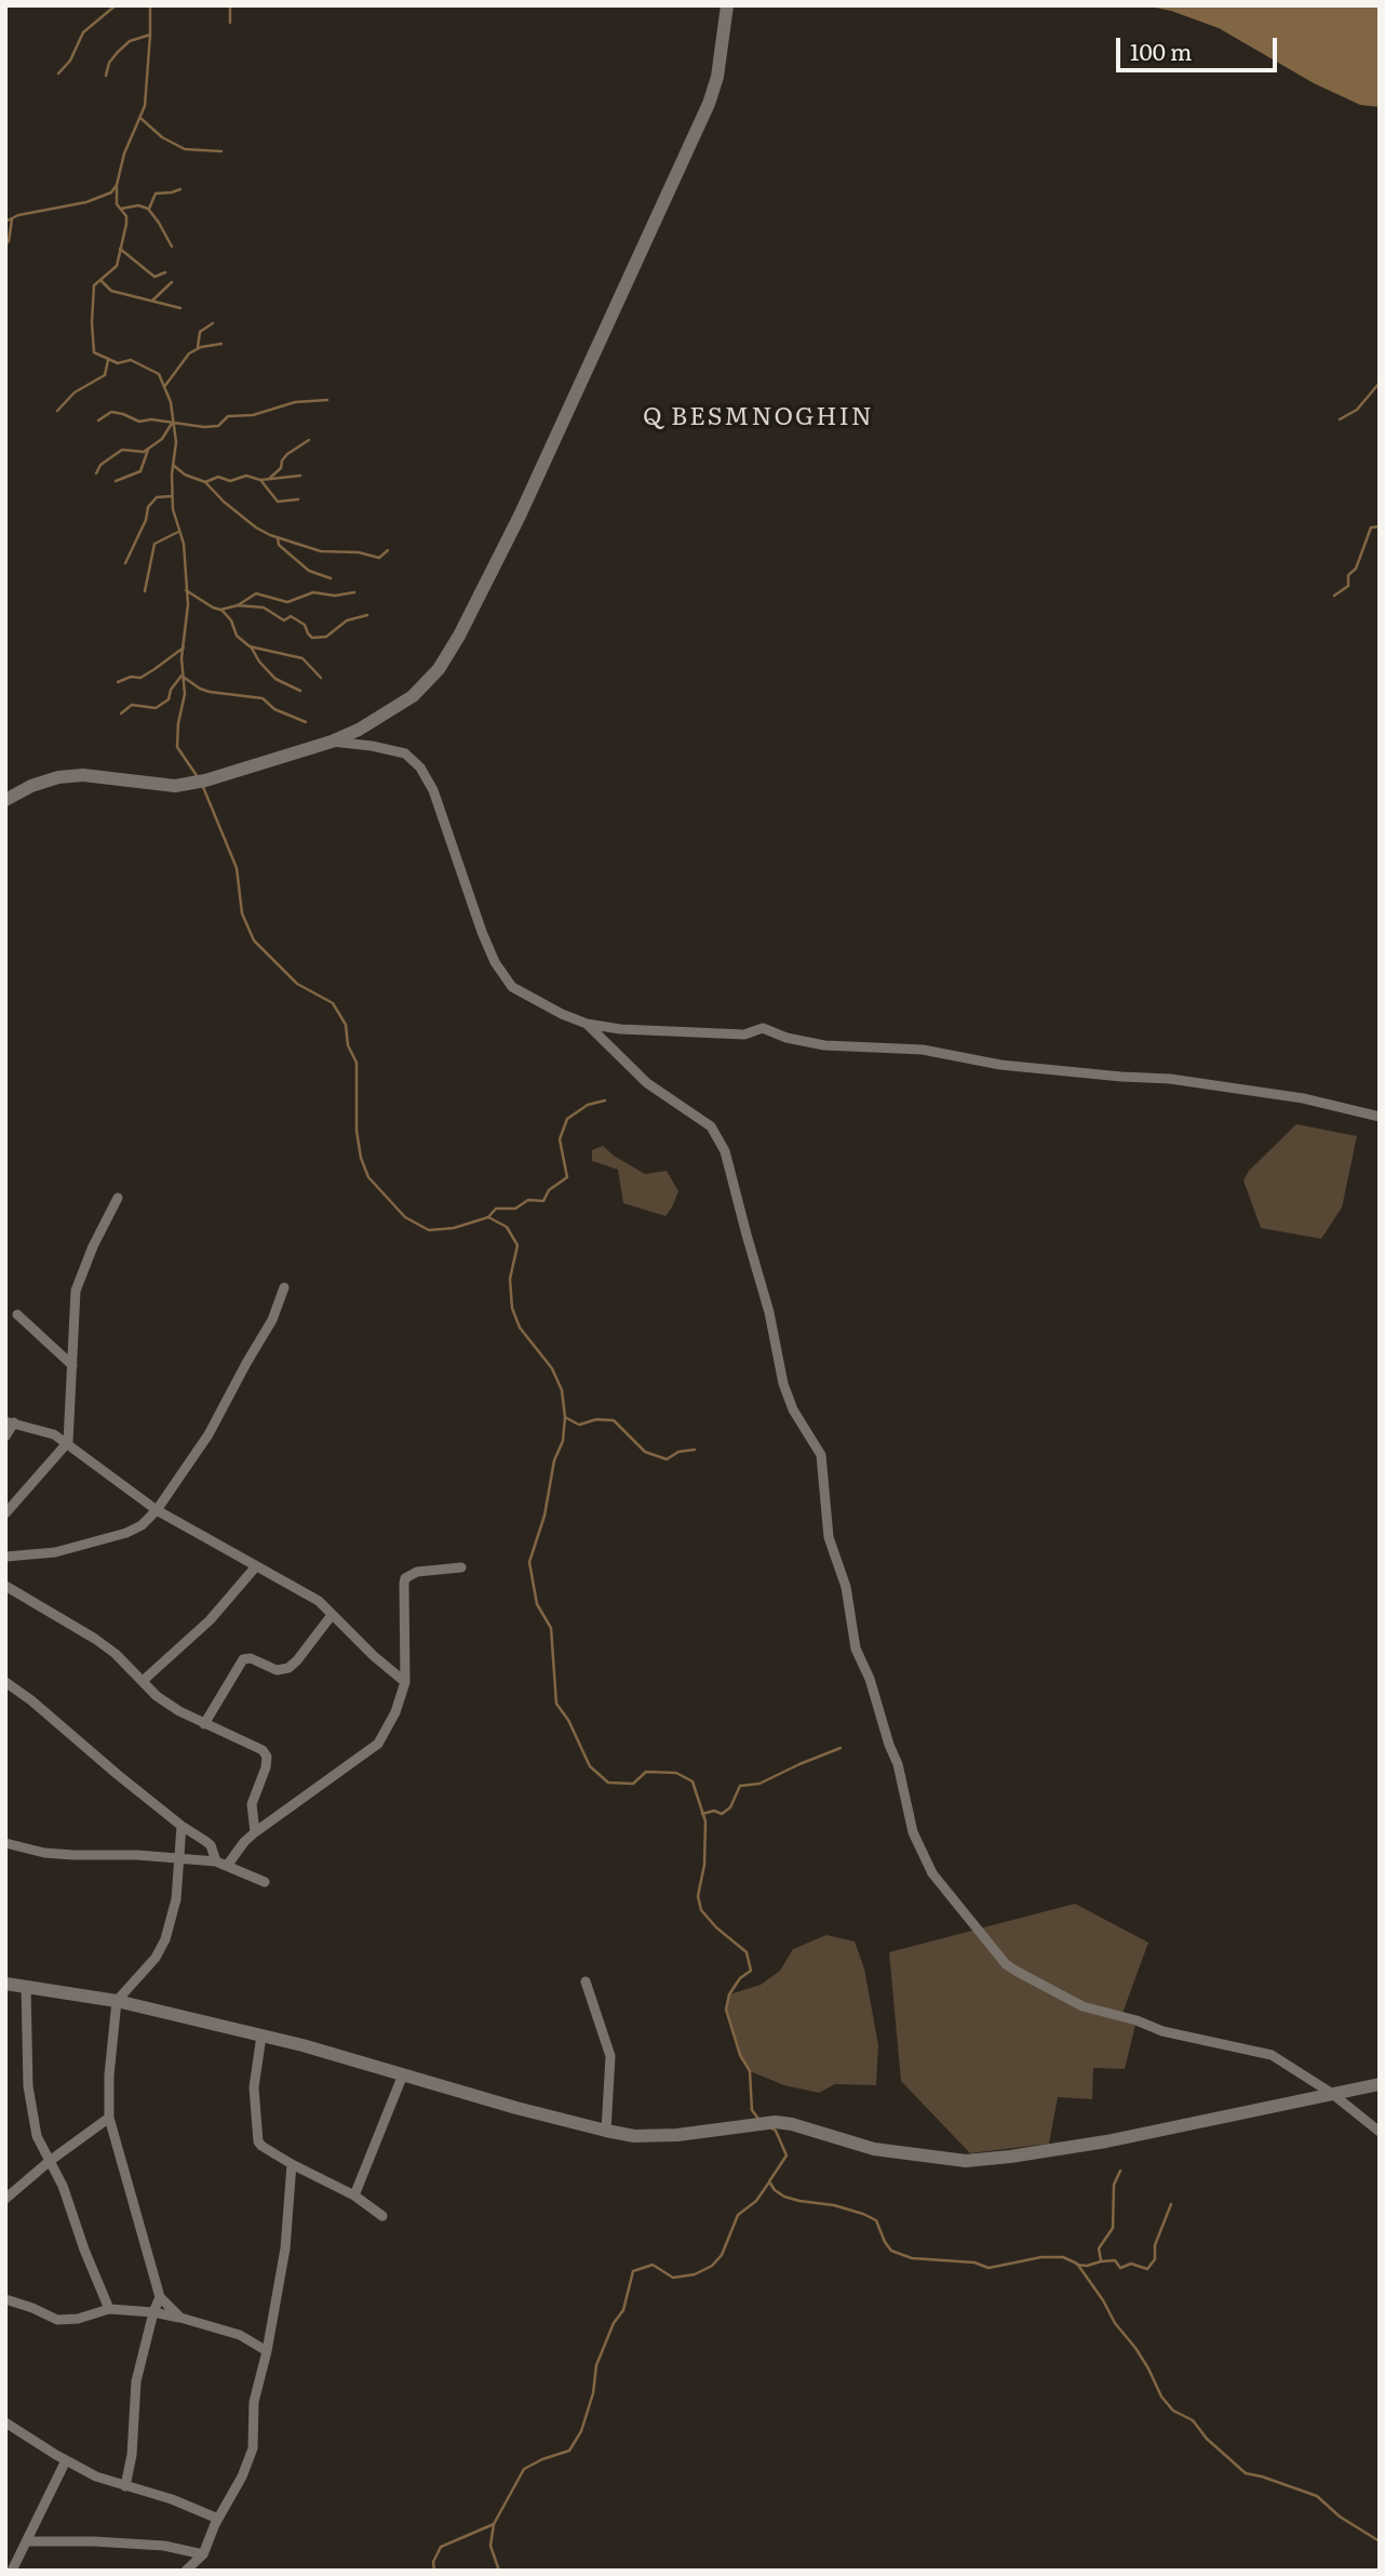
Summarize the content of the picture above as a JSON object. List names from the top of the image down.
{
  "districts": ["Q BESMNOGHIN"],
  "scale_bar": "100 m"
}
